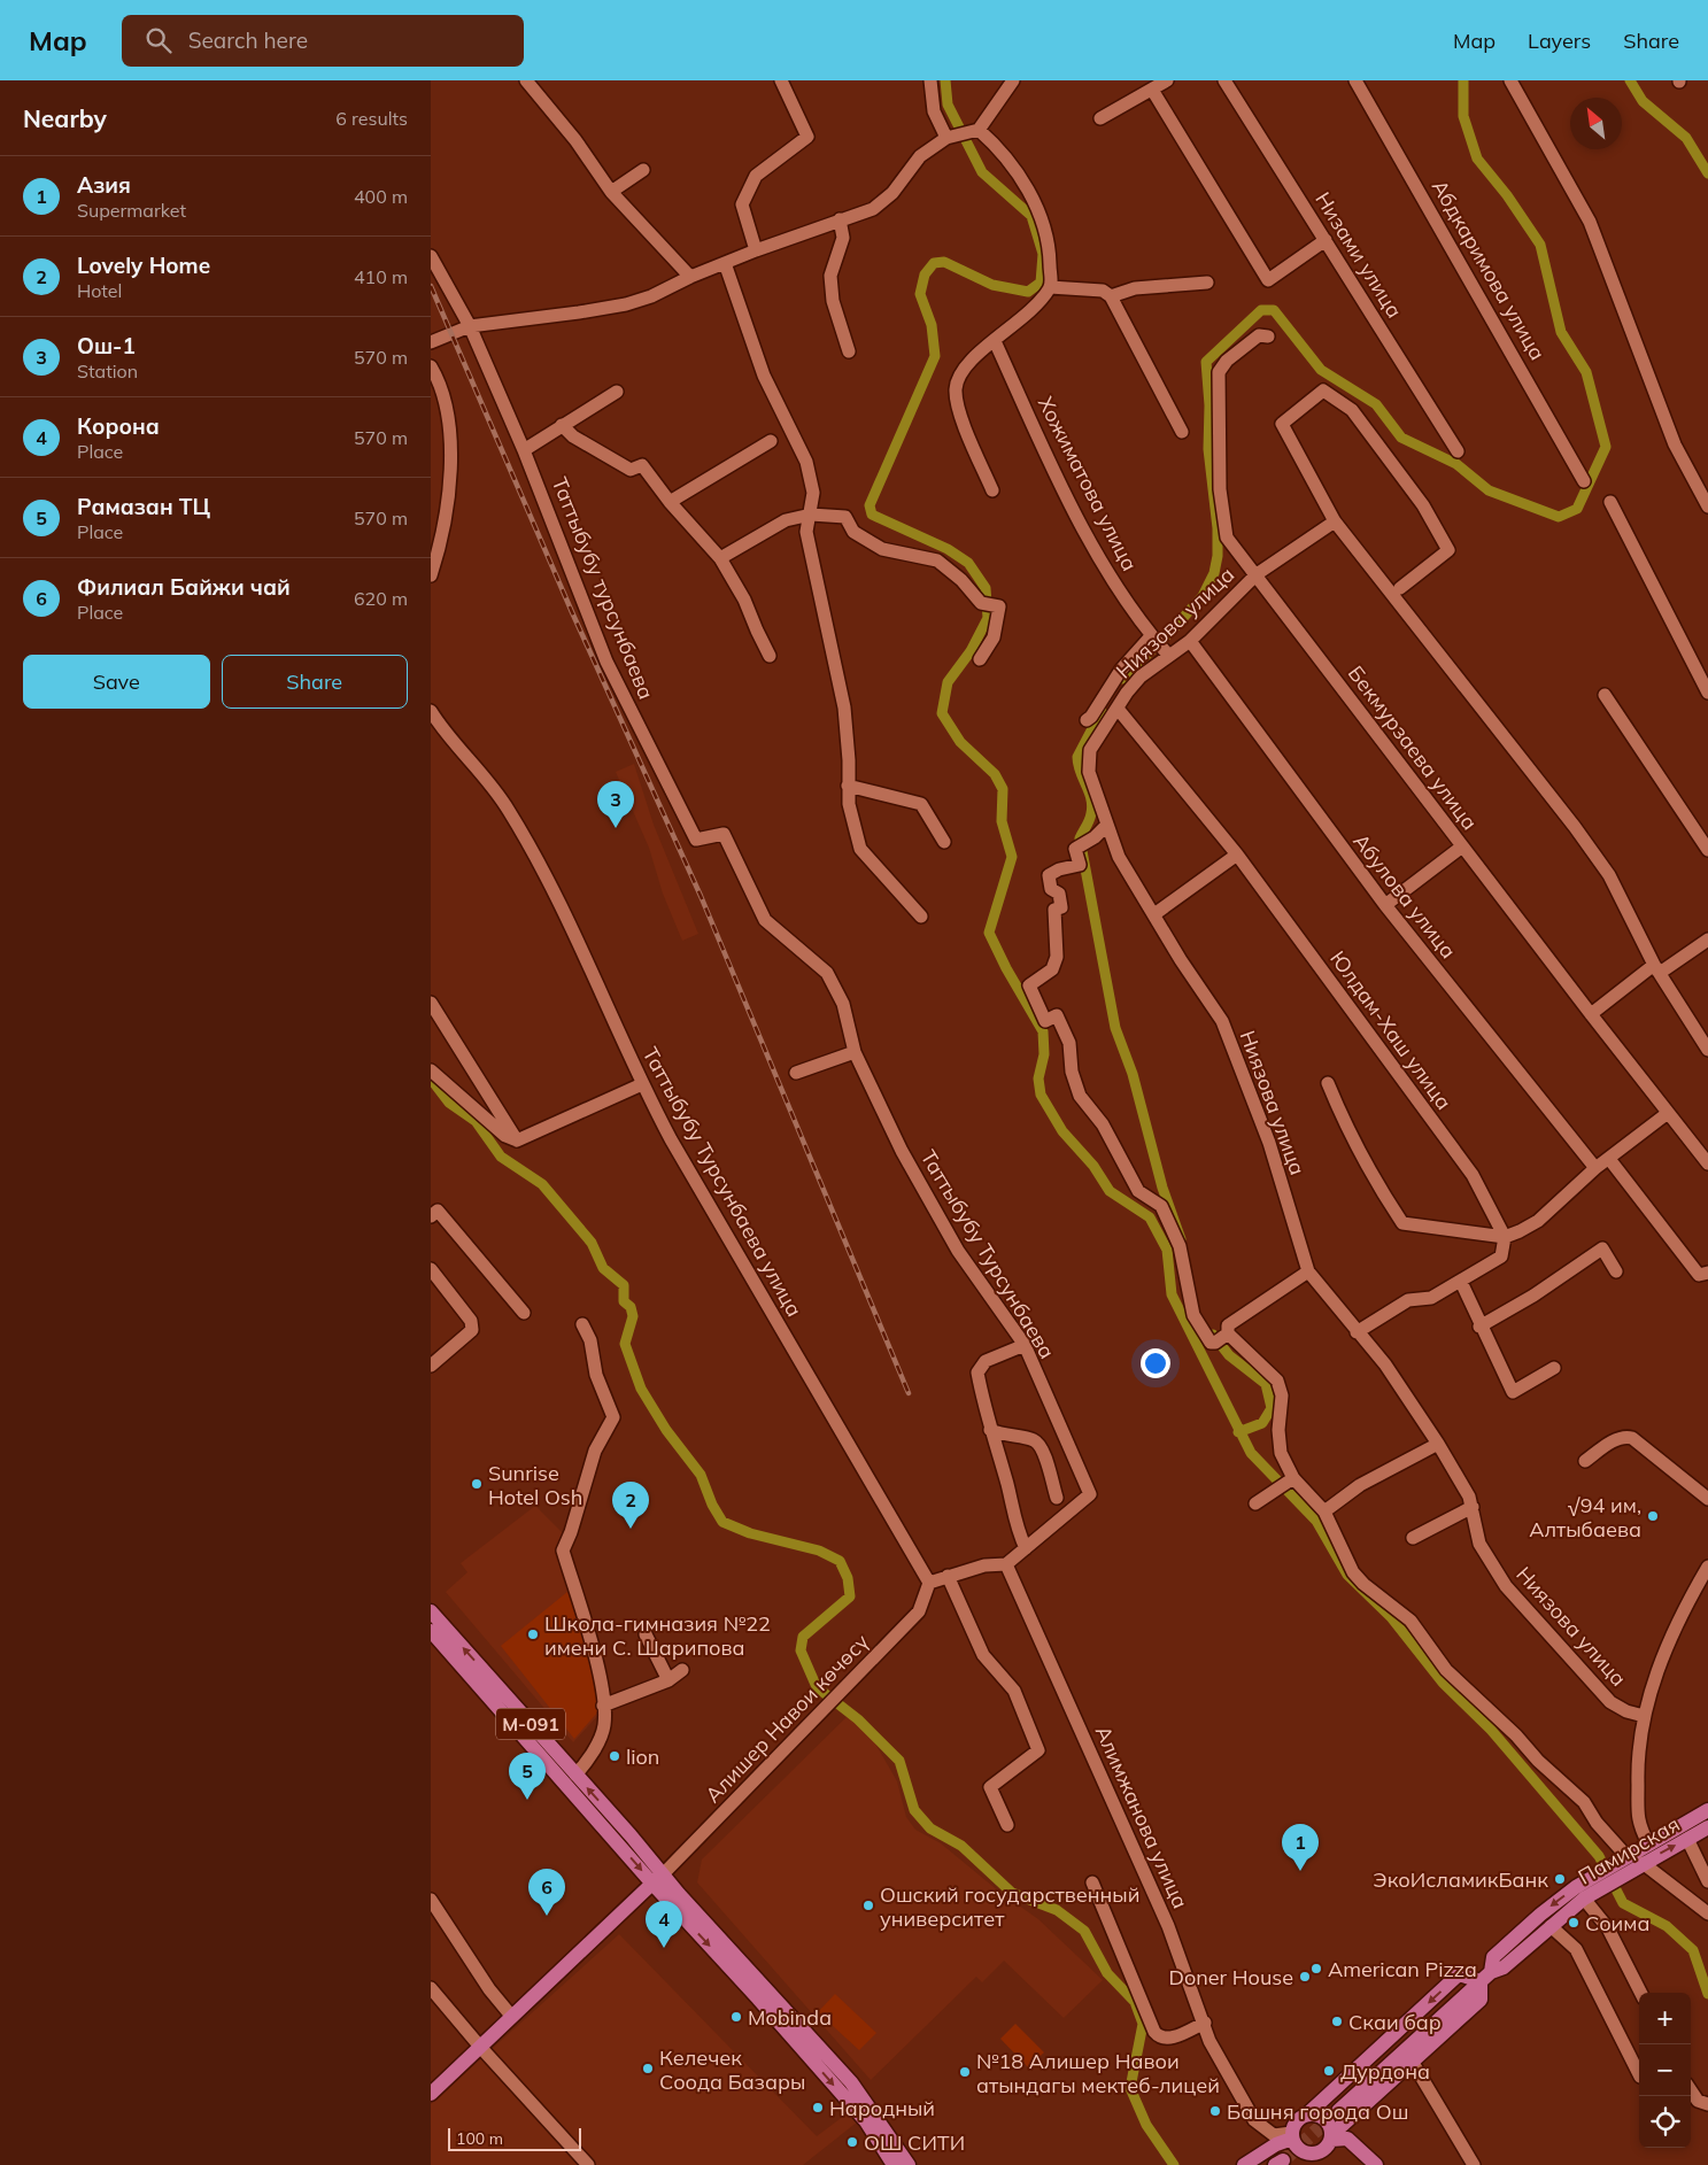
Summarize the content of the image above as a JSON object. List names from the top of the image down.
{
  "streets": {
    "main road": ["М-091", "Памирская"],
    "street": [
      "Низами улица",
      "Абдкаримова улица",
      "Хожиматова улица",
      "Таттыбубу турсунбаева",
      "Ниязова улица",
      "Бекмурзаева улица",
      "Абулова улица",
      "Юлдам-Хаш улица",
      "Таттыбубу Турсунбаева улица",
      "Таттыбубу Турсунбаева",
      "Алишер Навои көчөсү",
      "Алимжанова улица"
    ]
  },
  "crossings": [
    ["Хожиматова улица", "Ниязова улица"],
    ["Таттыбубу турсунбаева", "Таттыбубу Турсунбаева"],
    ["Ниязова улица", "Бекмурзаева улица"],
    ["Ниязова улица", "Абулова улица"],
    ["Ниязова улица", "Юлдам-Хаш улица"],
    ["Таттыбубу Турсунбаева улица", "Алишер Навои көчөсү"],
    ["Таттыбубу Турсунбаева", "Алимжанова улица"],
    ["Алишер Навои көчөсү", "М-091"]
  ],
  "places": [
    "Sunrise Hotel Osh",
    "√94 им, Алтыбаева",
    "Школа-гимназия №22 имени С. Шарипова",
    "lion",
    "ЭкоИсламикБанк",
    "Ошский государственный университет",
    "Соима",
    "American Pizza",
    "Doner House",
    "Mobinda",
    "Скаи бар",
    "Келечек Соода Базары",
    "Дурдона",
    "№18 Алишер Навои атындагы мектеб-лицей",
    "Народный",
    "Башня города Ош",
    "ОШ СИТИ"
  ],
  "scale_bar": "100 m",
  "north": "top left",
  "page": {
    "header": "Map",
    "search": "Search here",
    "nav": ["Map", "Layers", "Share"],
    "heading": ["Nearby", "6 results"],
    "list": [
      {
        "mark": "1",
        "name": "Азия",
        "note": "Supermarket",
        "value": "400 m"
      },
      {
        "mark": "2",
        "name": "Lovely Home",
        "note": "Hotel",
        "value": "410 m"
      },
      {
        "mark": "3",
        "name": "Ош-1",
        "note": "Station",
        "value": "570 m"
      },
      {
        "mark": "4",
        "name": "Корона",
        "note": "Place",
        "value": "570 m"
      },
      {
        "mark": "5",
        "name": "Рамазан ТЦ",
        "note": "Place",
        "value": "570 m"
      },
      {
        "mark": "6",
        "name": "Филиал Байжи чай",
        "note": "Place",
        "value": "620 m"
      }
    ],
    "buttons": ["Save", "Share"],
    "pins": [
      "3",
      "2",
      "5",
      "1",
      "6",
      "4"
    ],
    "map_buttons": ["+", "−"],
    "scale": "100 m"
  }
}
